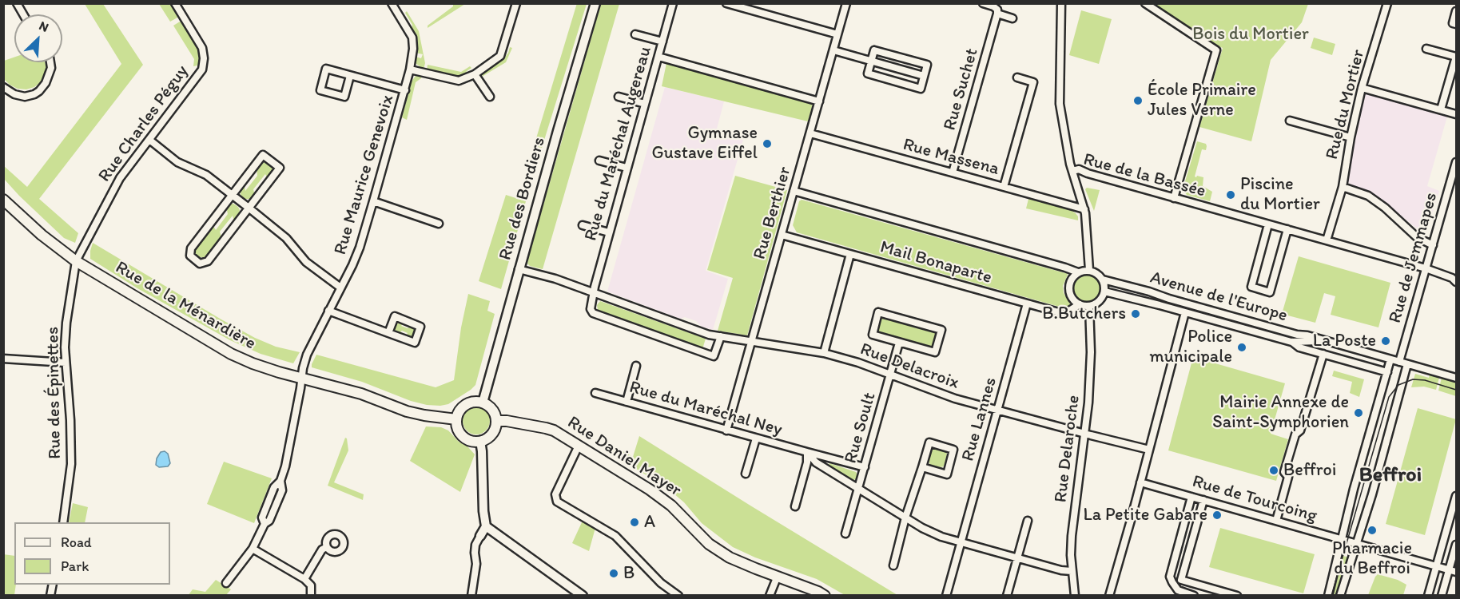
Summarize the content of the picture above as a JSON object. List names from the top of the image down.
{
  "streets": {
    "main road": ["Rue de la Ménardière", "Rue Daniel Mayer"],
    "street": [
      "Rue Suchet",
      "Rue du Mortier",
      "Rue Charles Péguy",
      "Rue du Maréchal Augereau",
      "Rue Massena",
      "Rue Maurice Genevoix",
      "Rue de la Bassée",
      "Rue des Bordiers",
      "Rue Berthier",
      "Rue de Jemmapes",
      "Mail Bonaparte",
      "Avenue de l'Europe",
      "Rue Delacroix",
      "Rue des Épinettes",
      "Rue du Maréchal Ney",
      "Rue Lannes",
      "Rue Soult",
      "Rue Delaroche",
      "Rue de Tourcoing"
    ]
  },
  "crossings": [
    ["Rue Suchet", "Rue Massena"],
    ["Rue du Mortier", "Rue de la Bassée"],
    ["Rue Charles Péguy", "Rue de la Ménardière"],
    ["Rue Charles Péguy", "Rue des Épinettes"],
    ["Rue du Maréchal Augereau", "Rue Delacroix"],
    ["Rue Massena", "Rue Berthier"],
    ["Rue Maurice Genevoix", "Rue de la Ménardière"],
    ["Rue de la Bassée", "Rue de Jemmapes"],
    ["Rue des Bordiers", "Rue de la Ménardière"],
    ["Rue des Bordiers", "Rue Delacroix"],
    ["Rue des Bordiers", "Rue Daniel Mayer"],
    ["Rue Berthier", "Mail Bonaparte"],
    ["Rue Berthier", "Rue Delacroix"],
    ["Rue Berthier", "Rue du Maréchal Ney"],
    ["Rue de Jemmapes", "Avenue de l'Europe"],
    ["Mail Bonaparte", "Avenue de l'Europe"],
    ["Mail Bonaparte", "Rue Lannes"],
    ["Mail Bonaparte", "Rue Delaroche"],
    ["Avenue de l'Europe", "Rue Delaroche"],
    ["Rue de la Ménardière", "Rue des Épinettes"],
    ["Rue de la Ménardière", "Rue Daniel Mayer"],
    ["Rue Delacroix", "Rue Lannes"],
    ["Rue Delacroix", "Rue Soult"],
    ["Rue Delacroix", "Rue Delaroche"],
    ["Rue du Maréchal Ney", "Rue Lannes"],
    ["Rue du Maréchal Ney", "Rue Soult"],
    ["Rue du Maréchal Ney", "Rue Delaroche"]
  ],
  "districts": ["Beffroi"],
  "parks": ["Bois du Mortier"],
  "places": [
    "École Primaire Jules Verne",
    "Gymnase Gustave Eiffel",
    "Piscine du Mortier",
    "B.Butchers",
    "La Poste",
    "Police municipale",
    "Mairie Annexe de Saint-Symphorien",
    "Beffroi",
    "La Petite Gabare",
    "A",
    "Pharmacie du Beffroi",
    "B"
  ],
  "legend": ["Road", "Park"],
  "north": "top right"
}
